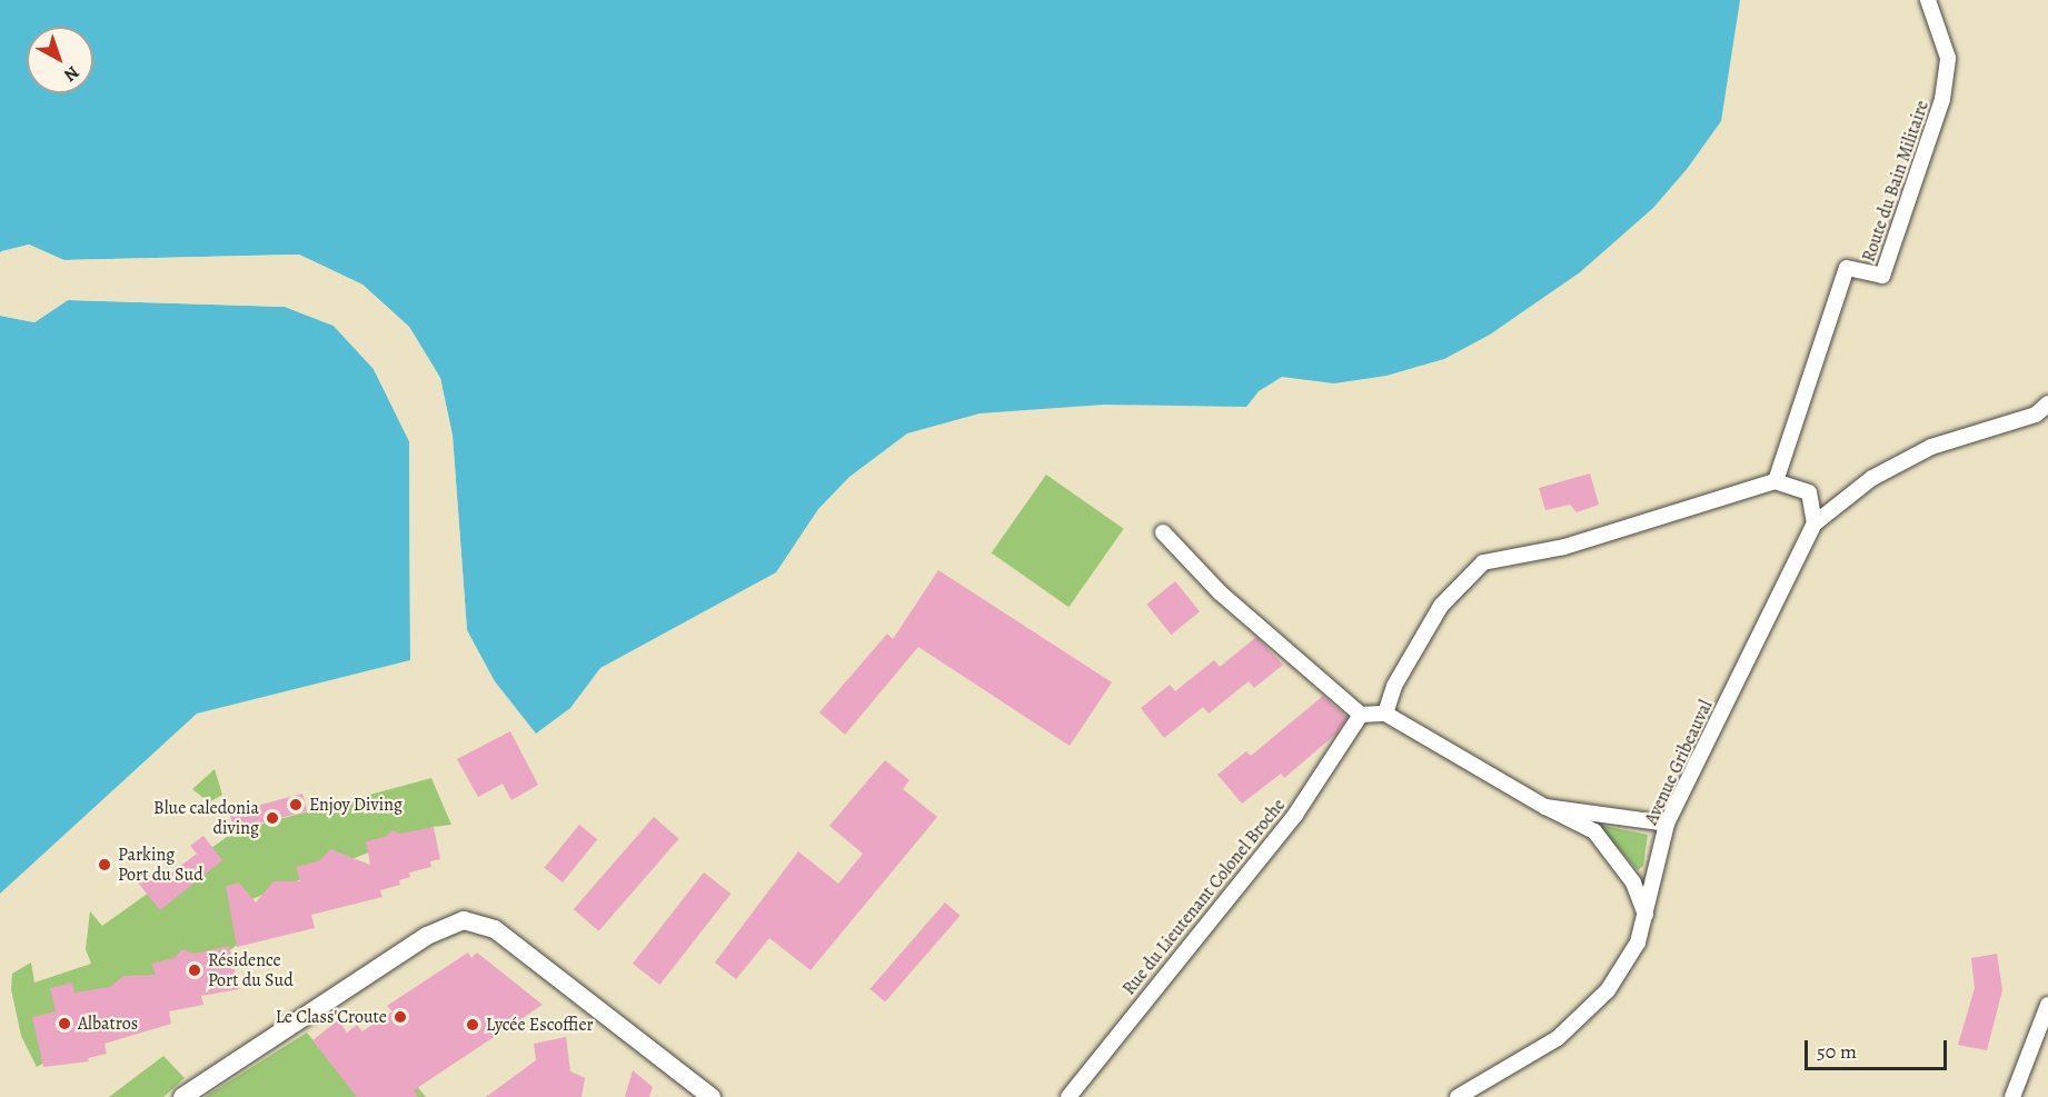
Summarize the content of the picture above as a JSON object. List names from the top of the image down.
{
  "streets": {
    "street": ["Route du Bain Militaire", "Avenue Gribeauval", "Rue du Lieutenant Colonel Broche"]
  },
  "places": [
    "Enjoy Diving",
    "Blue caledonia diving",
    "Parking Port du Sud",
    "Résidence Port du Sud",
    "Le Class'Croute",
    "Albatros",
    "Lycée Escoffier"
  ],
  "scale_bar": "50 m",
  "north": "bottom right"
}
